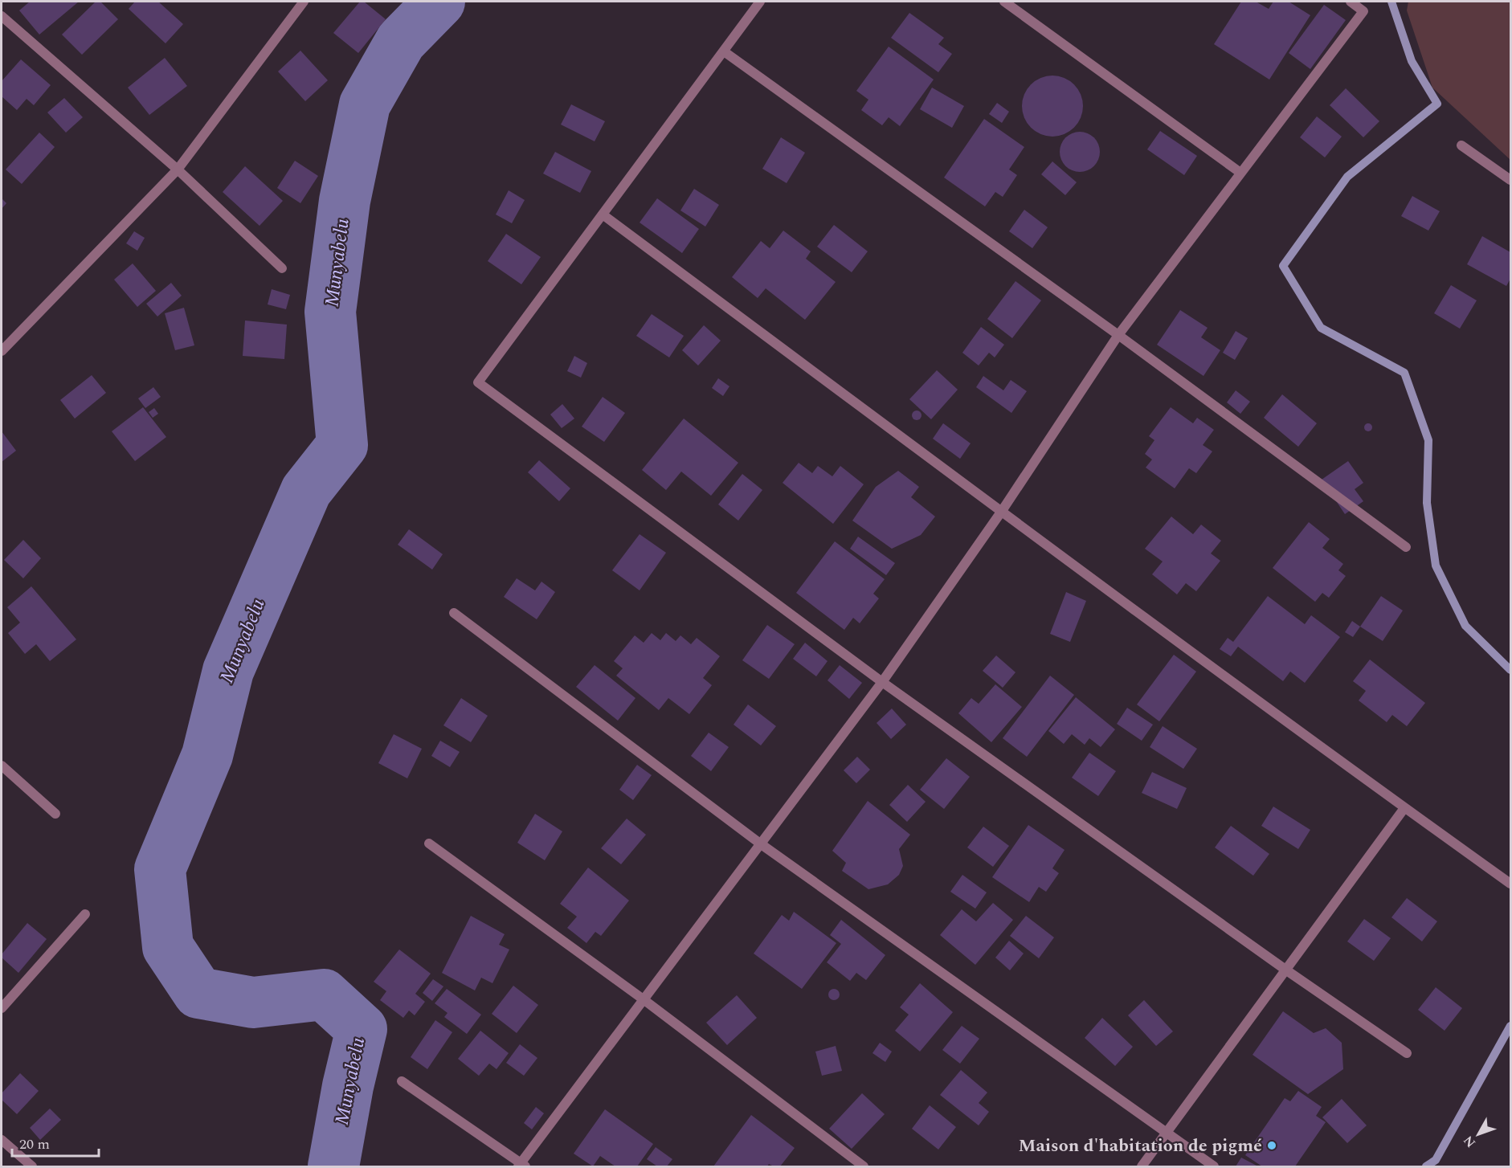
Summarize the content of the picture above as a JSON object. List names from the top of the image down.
{
  "water": ["Munyabelu"],
  "places": ["Maison d'habitation de pigmé"],
  "scale_bar": "20 m",
  "north": "bottom left"
}
